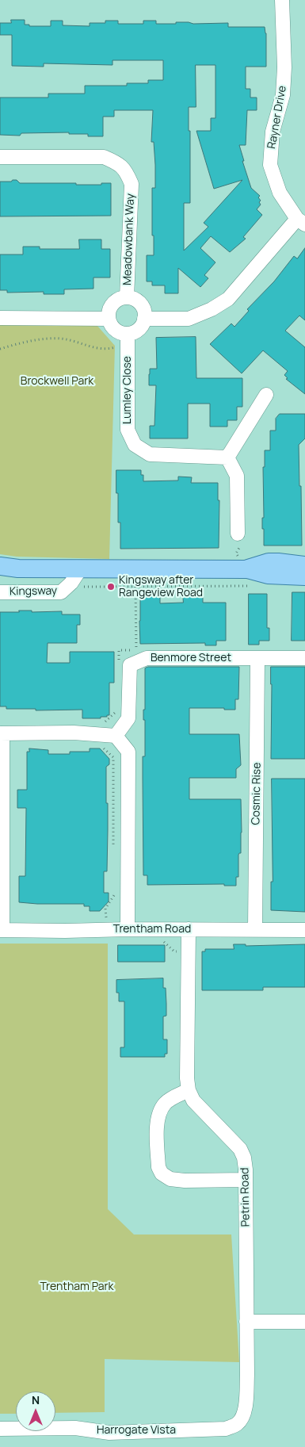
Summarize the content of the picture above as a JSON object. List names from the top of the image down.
{
  "streets": {
    "main road": ["Kingsway"],
    "street": [
      "Rayner Drive",
      "Meadowbank Way",
      "Lumley Close",
      "Benmore Street",
      "Cosmic Rise",
      "Trentham Road",
      "Petrin Road",
      "Harrogate Vista"
    ]
  },
  "crossings": [
    ["Meadowbank Way", "Lumley Close"],
    ["Benmore Street", "Cosmic Rise"],
    ["Cosmic Rise", "Trentham Road"],
    ["Trentham Road", "Petrin Road"],
    ["Petrin Road", "Harrogate Vista"]
  ],
  "parks": ["Brockwell Park", "Trentham Park"],
  "places": ["Kingsway after Rangeview Road"],
  "north": "top"
}
